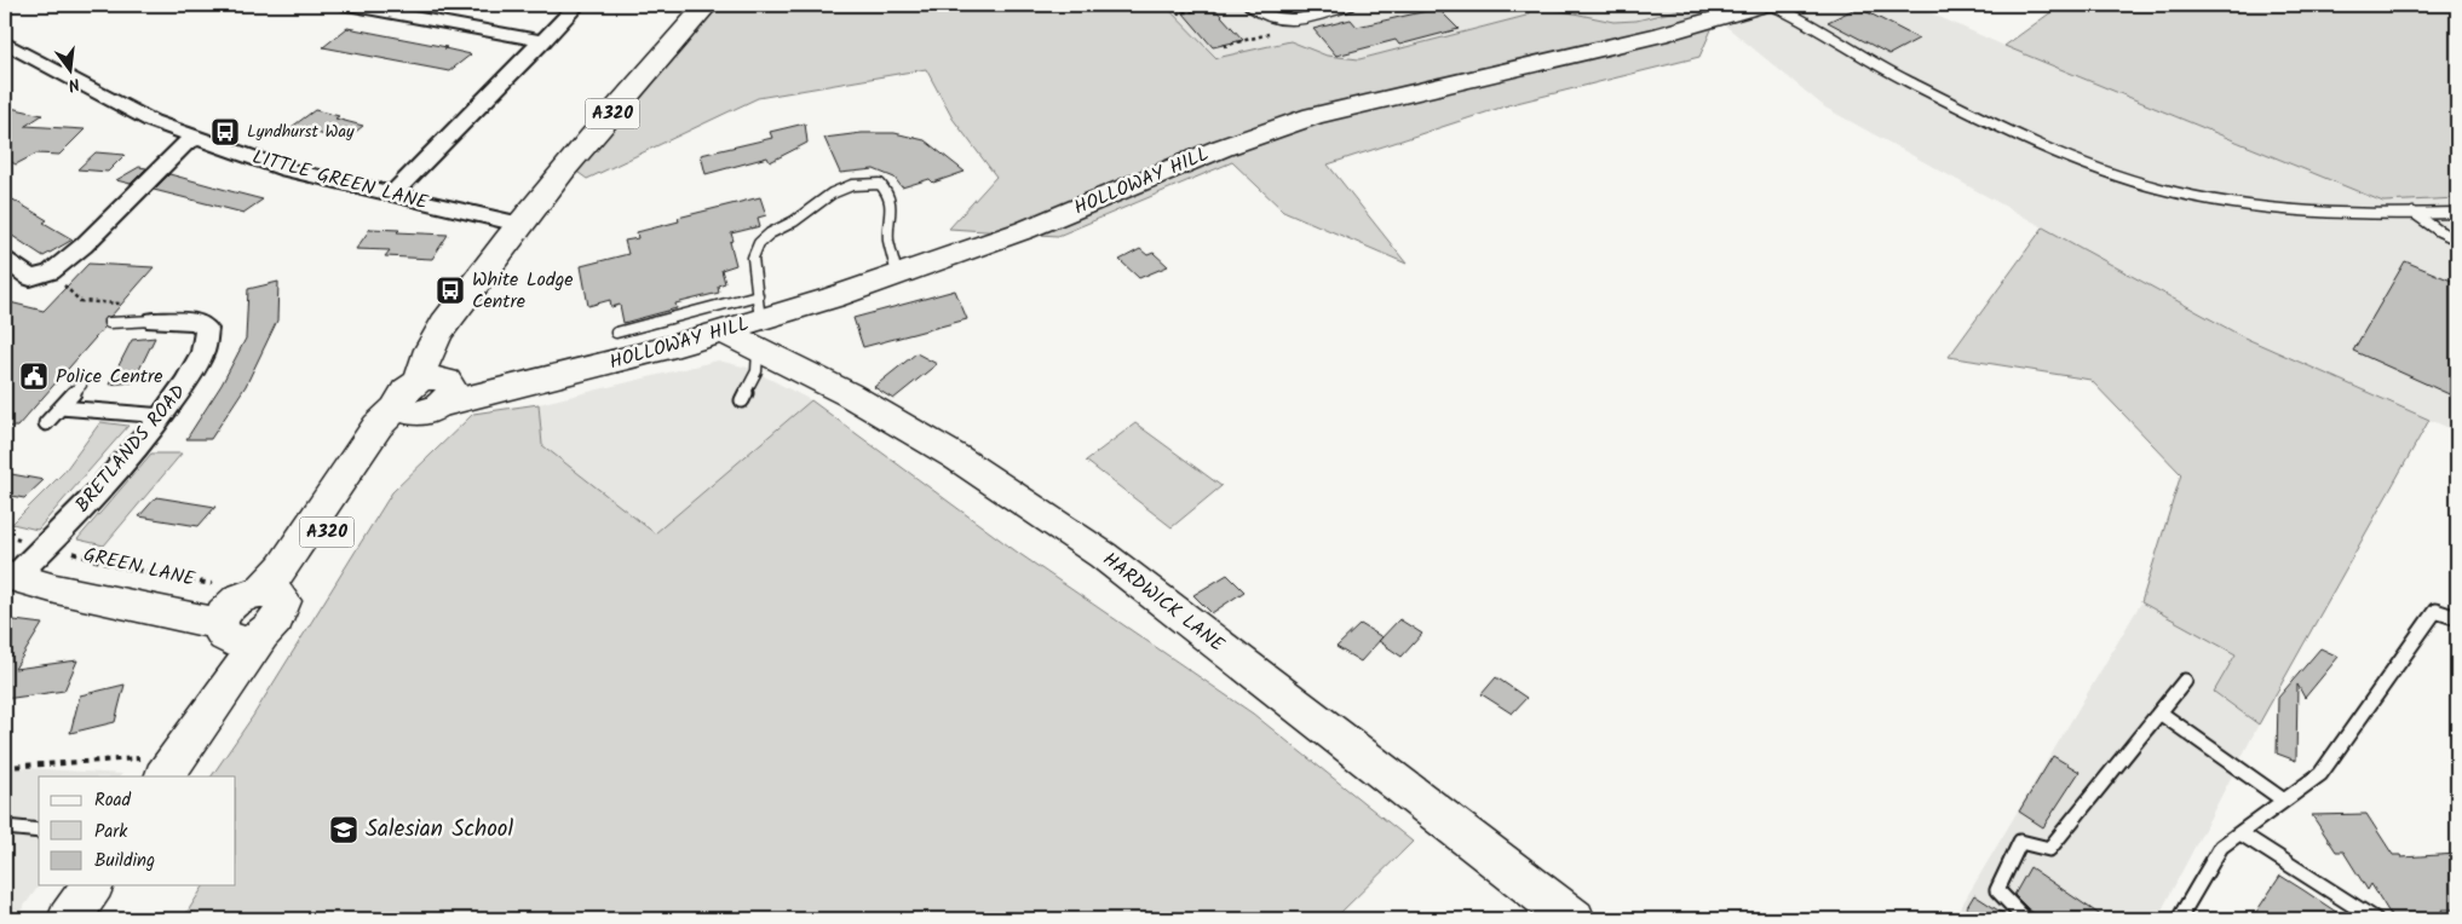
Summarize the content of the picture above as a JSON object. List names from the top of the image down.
{
  "streets": {
    "main road": [
      "A320",
      "HOLLOWAY HILL",
      "GREEN LANE",
      "HARDWICK LANE"
    ],
    "street": ["LITTLE GREEN LANE", "BRETLANDS ROAD"]
  },
  "crossings": [
    ["A320", "LITTLE GREEN LANE"],
    ["A320", "HOLLOWAY HILL"],
    ["A320", "GREEN LANE"],
    ["HOLLOWAY HILL", "HARDWICK LANE"],
    ["BRETLANDS ROAD", "GREEN LANE"]
  ],
  "places": {
    "bus stop": ["Lyndhurst Way", "White Lodge Centre"],
    "public building": ["Police Centre"],
    "school or university": ["Salesian School"]
  },
  "legend": ["Road", "Park", "Building"],
  "north": "bottom"
}
